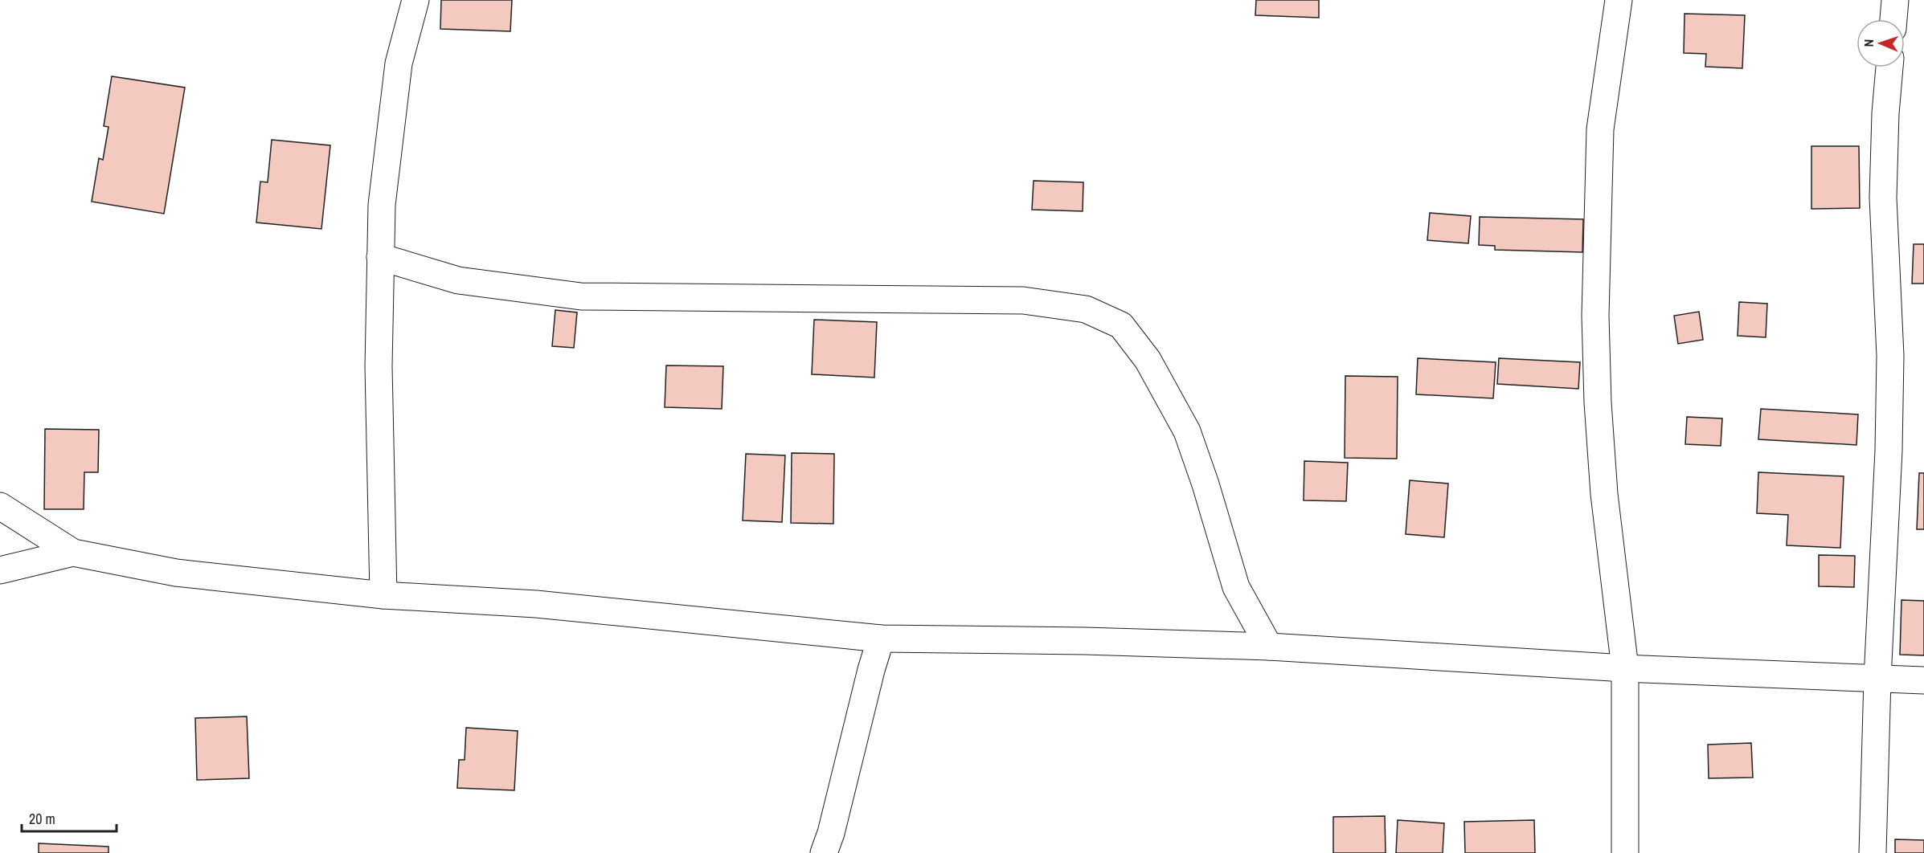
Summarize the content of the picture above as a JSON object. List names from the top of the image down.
{
  "scale_bar": "20 m",
  "north": "left"
}
